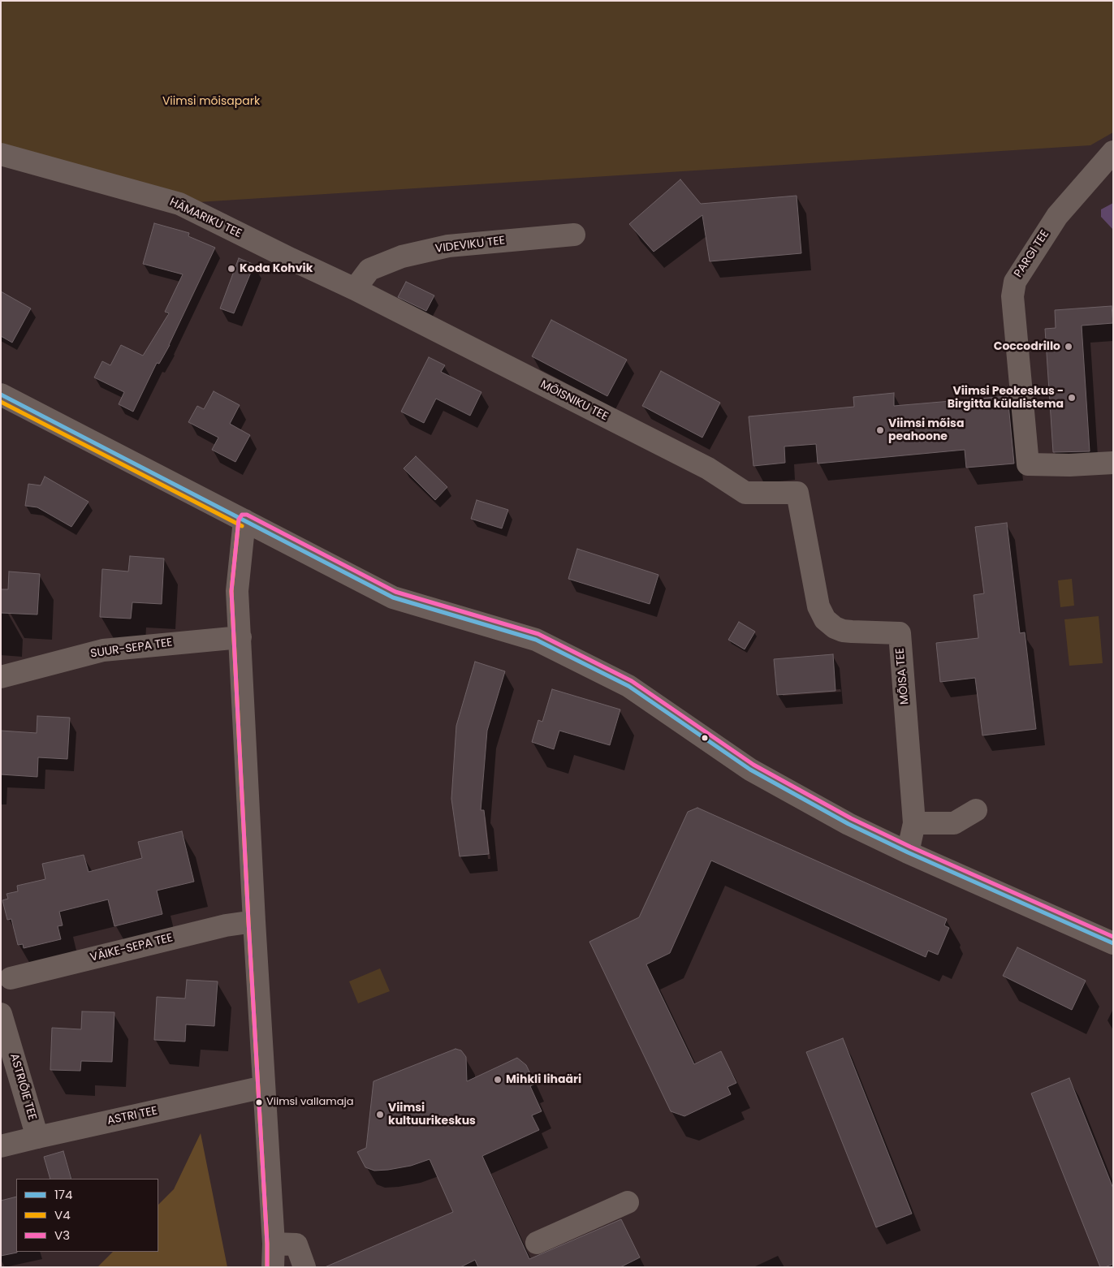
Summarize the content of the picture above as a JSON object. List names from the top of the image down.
{
  "streets": {
    "street": [
      "HÄMARIKU TEE",
      "VIDEVIKU TEE",
      "PARGI TEE",
      "MÕISNIKU TEE",
      "SUUR-SEPA TEE",
      "MÕISA TEE",
      "VÄIKE-SEPA TEE",
      "ASTRIÕIE TEE",
      "ASTRI TEE"
    ]
  },
  "crossings": [
    ["HÄMARIKU TEE", "VIDEVIKU TEE"],
    ["HÄMARIKU TEE", "MÕISNIKU TEE"],
    ["VIDEVIKU TEE", "MÕISNIKU TEE"],
    ["MÕISNIKU TEE", "MÕISA TEE"],
    ["ASTRIÕIE TEE", "ASTRI TEE"]
  ],
  "parks": ["Viimsi mõisapark"],
  "places": [
    "Koda Kohvik",
    "Coccodrillo",
    "Viimsi Peokeskus - Birgitta külalistema",
    "Viimsi mõisa peahoone",
    "Mihkli lihaäri",
    "Viimsi vallamaja",
    "Viimsi kultuurikeskus"
  ],
  "lines": ["transit line 174", "transit line V4", "transit line V3"],
  "legend": ["174", "V4", "V3"]
}
